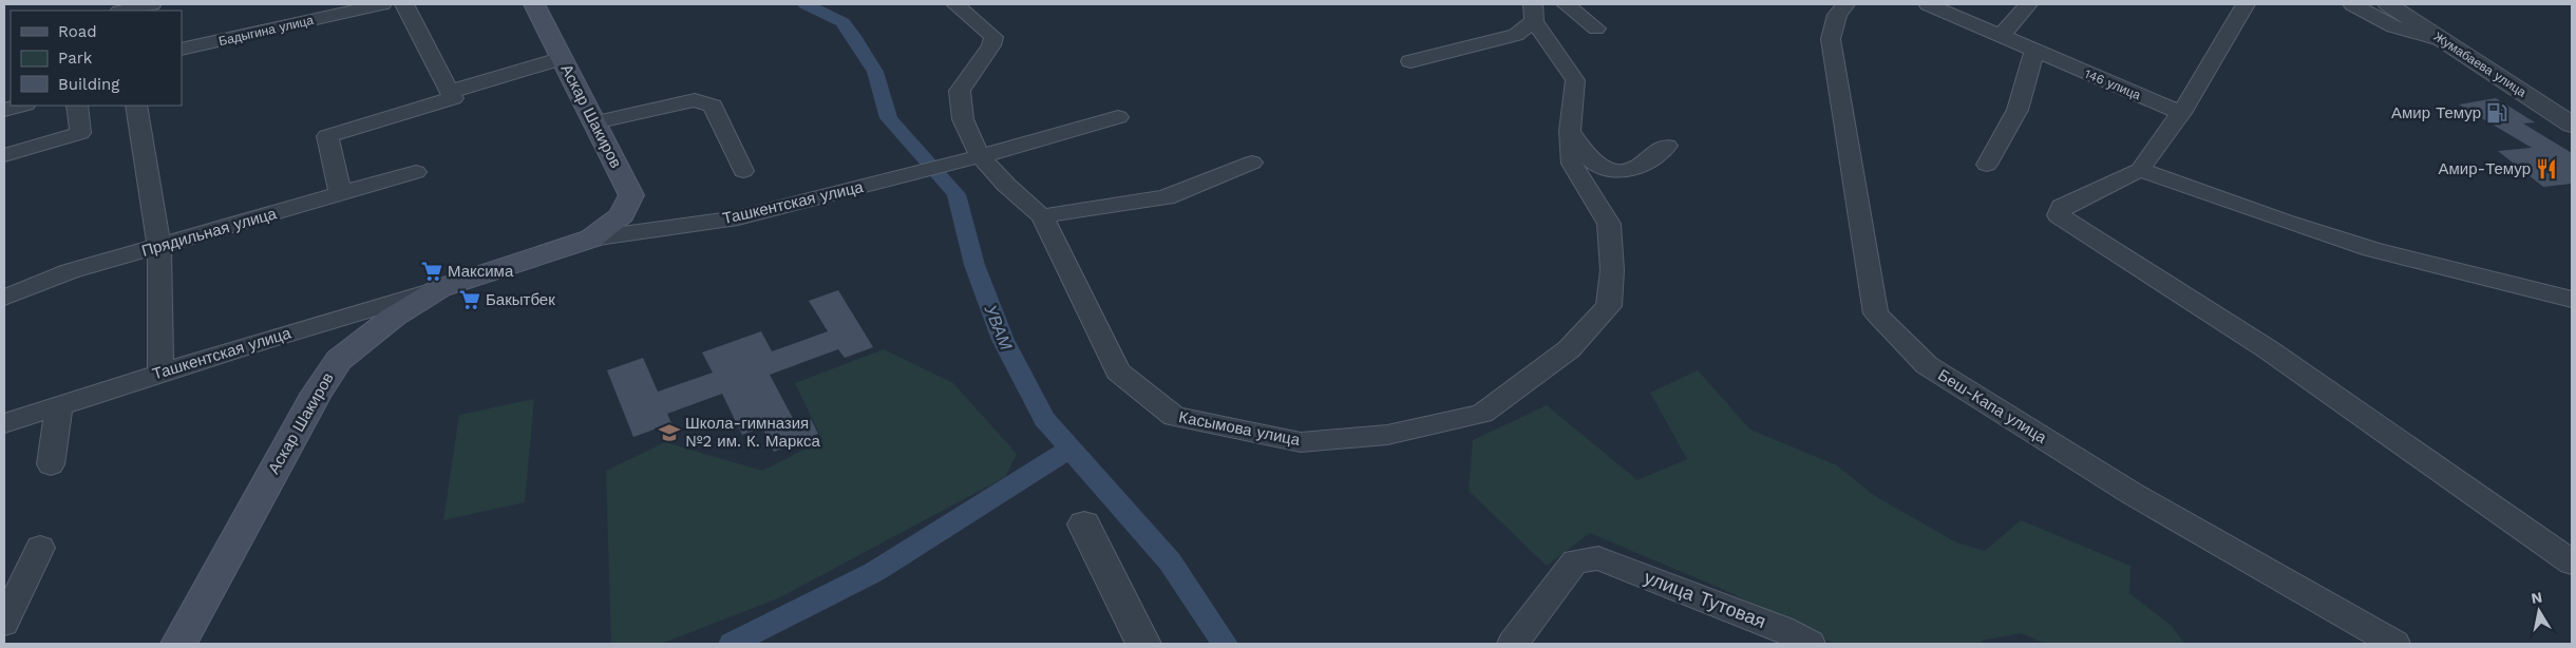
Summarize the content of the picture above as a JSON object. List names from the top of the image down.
{
  "streets": {
    "main road": ["Аскар Шакиров"],
    "street": [
      "Бадыгина улица",
      "Жумабаева улица",
      "146 улица",
      "Ташкентская улица",
      "Прядильная улица",
      "Беш-Капа улица",
      "Касымова улица",
      "улица Тутовая"
    ]
  },
  "crossings": [
    ["Аскар Шакиров", "Ташкентская улица"],
    ["Ташкентская улица", "Касымова улица"]
  ],
  "water": ["УВАМ"],
  "places": {
    "fuel station": ["Амир Темур"],
    "restaurant": ["Амир-Темур"],
    "supermarket": ["Максима", "Бакытбек"],
    "school or university": ["Школа-гимназия №2 им. К. Маркса"]
  },
  "legend": ["Road", "Park", "Building"],
  "north": "top"
}
